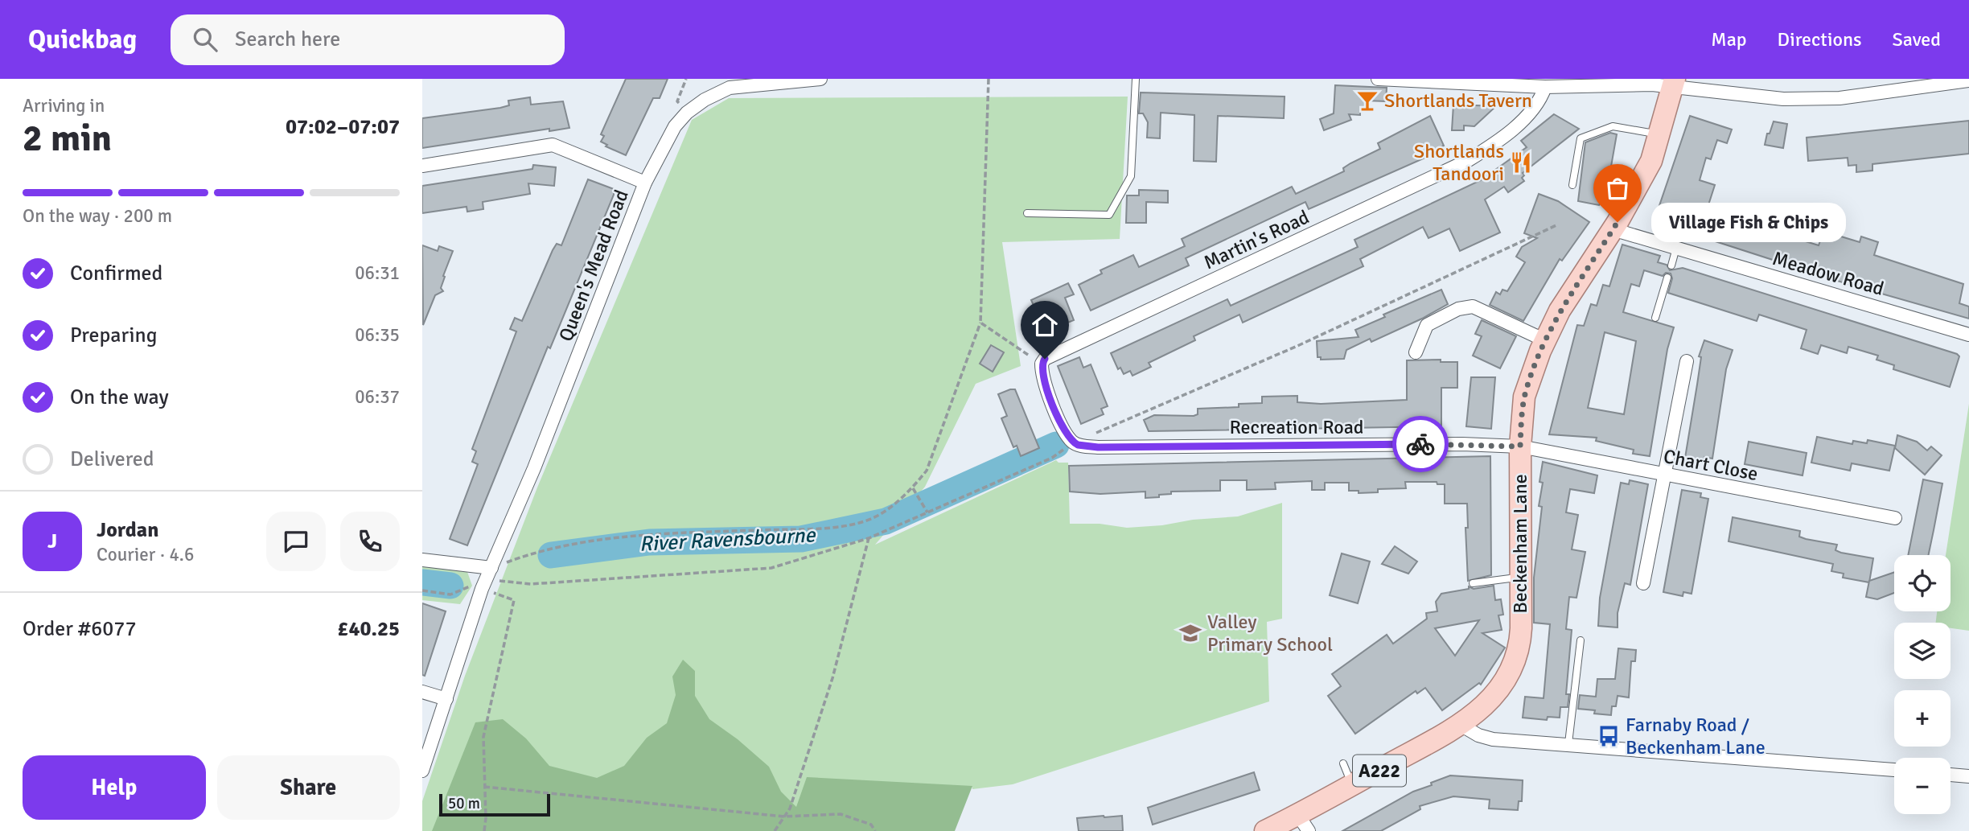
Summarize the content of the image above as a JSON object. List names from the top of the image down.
{
  "streets": {
    "main road": ["Beckenham Lane", "A222"],
    "street": [
      "Martin's Road",
      "Queen's Mead Road",
      "Meadow Road",
      "Recreation Road",
      "Chart Close"
    ]
  },
  "crossings": [
    ["Meadow Road", "Beckenham Lane"],
    ["Recreation Road", "Chart Close"],
    ["Recreation Road", "Beckenham Lane"],
    ["Chart Close", "Beckenham Lane"]
  ],
  "water": ["River Ravensbourne"],
  "places": {
    "bar": ["Shortlands Tavern"],
    "restaurant": ["Shortlands Tandoori"],
    "other": ["Village Fish & Chips"],
    "school or university": ["Valley Primary School"],
    "bus stop": ["Farnaby Road / Beckenham Lane"]
  },
  "scale_bar": "50 m",
  "page": {
    "header": "Quickbag",
    "search": "Search here",
    "nav": ["Map", "Directions", "Saved"],
    "heading": ["2 min", "Arriving in", "07:02–07:07"],
    "panel": [
      "Jordan",
      "Courier · 4.6",
      "Order #6077",
      "£40.25"
    ],
    "bar": "On the way · 200 m",
    "bubble": "Village Fish & Chips",
    "list": [
      ["Confirmed", "06:31"],
      ["Preparing", "06:35"],
      ["On the way", "06:37"],
      "Delivered"
    ],
    "round": "J",
    "map_buttons": ["+", "−"],
    "buttons": ["Help", "Share"],
    "scale": "50 m"
  }
}
